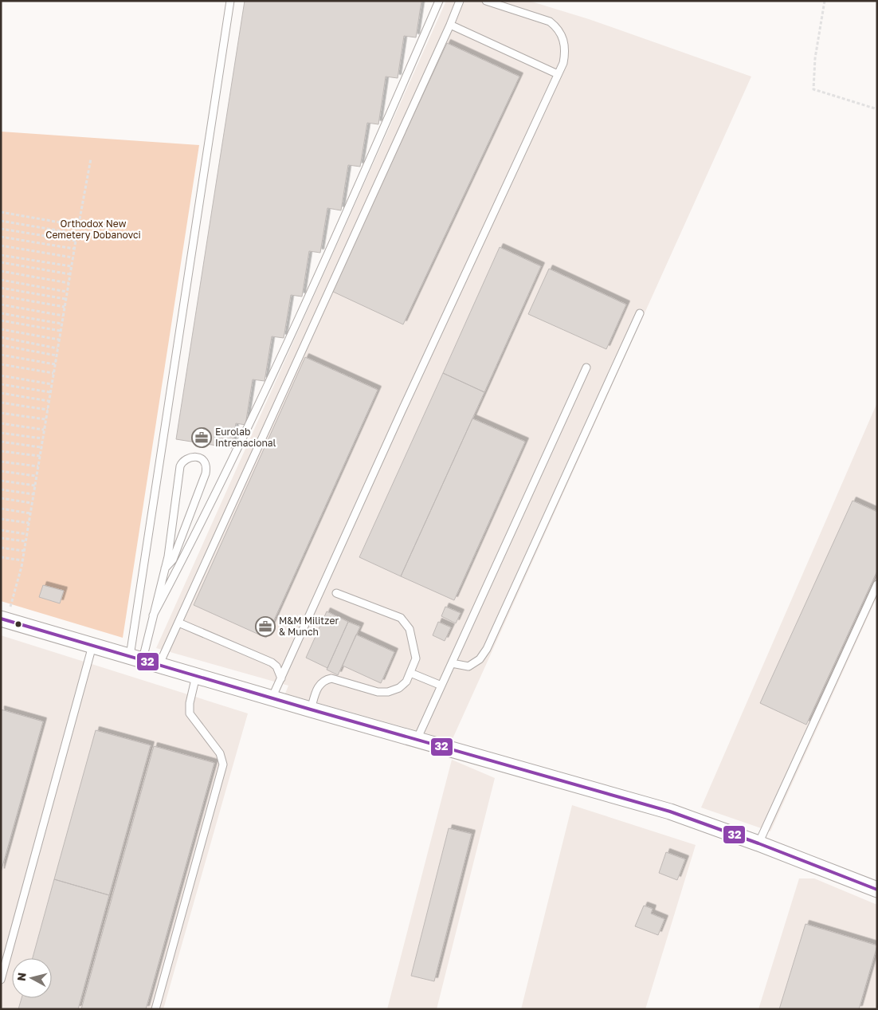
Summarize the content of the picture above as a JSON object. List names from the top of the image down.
{
  "parks": ["Orthodox New Cemetery Dobanovci"],
  "places": {
    "office": ["Eurolab Intrenacional", "M&M Militzer & Munch"]
  },
  "lines": ["transit line 32"],
  "north": "left"
}
